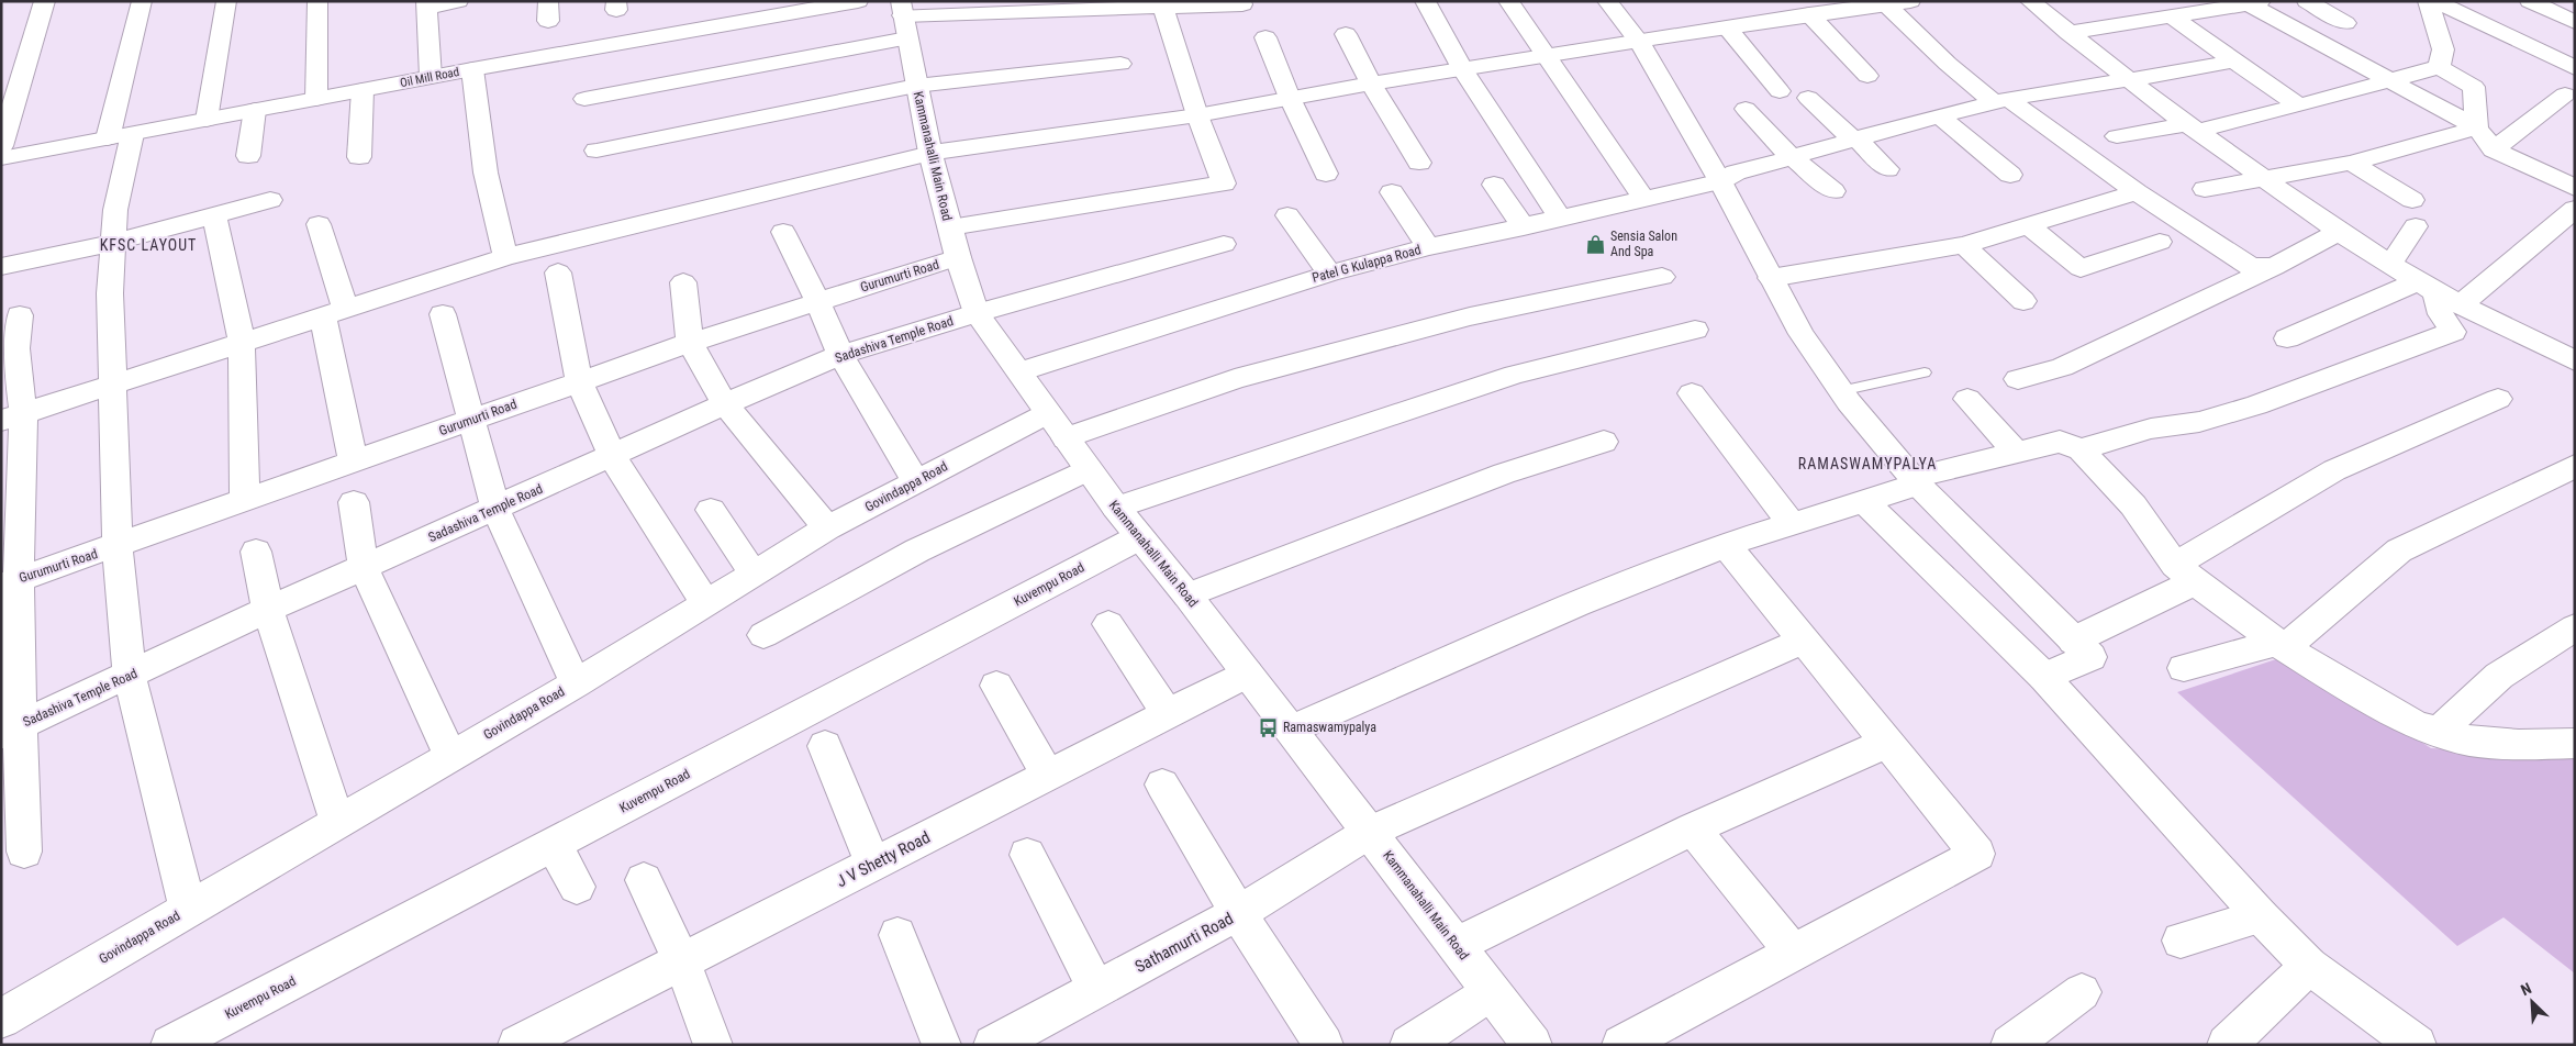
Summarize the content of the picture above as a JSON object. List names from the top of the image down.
{
  "streets": {
    "street": [
      "Oil Mill Road",
      "Kammanahalli Main Road",
      "Patel G Kulappa Road",
      "Gurumurti Road",
      "Sadashiva Temple Road",
      "Govindappa Road",
      "Kuvempu Road",
      "J V Shetty Road",
      "Sathamurti Road"
    ]
  },
  "crossings": [
    ["Kammanahalli Main Road", "Patel G Kulappa Road"],
    ["Kammanahalli Main Road", "Gurumurti Road"],
    ["Kammanahalli Main Road", "Sadashiva Temple Road"],
    ["Kammanahalli Main Road", "Govindappa Road"],
    ["Kammanahalli Main Road", "Kuvempu Road"],
    ["Kammanahalli Main Road", "J V Shetty Road"],
    ["Kammanahalli Main Road", "Sathamurti Road"]
  ],
  "districts": ["KFSC LAYOUT", "RAMASWAMYPALYA"],
  "places": {
    "shop": ["Sensia Salon And Spa"],
    "bus stop": ["Ramaswamypalya"]
  },
  "north": "top left"
}
